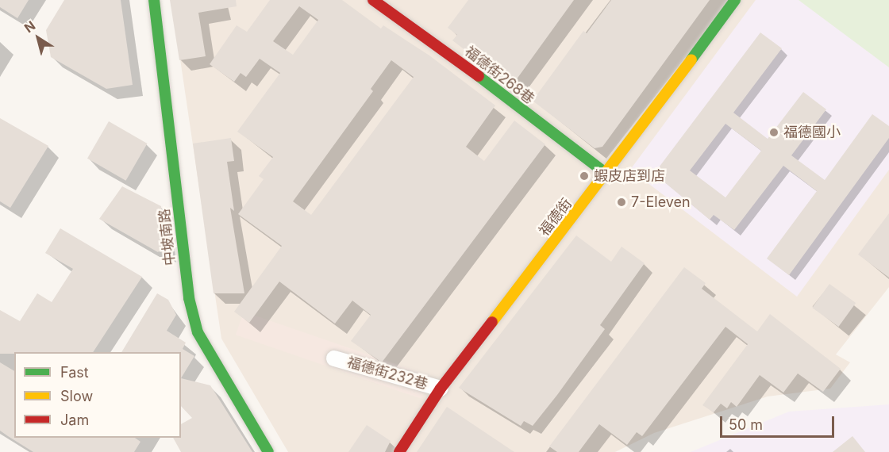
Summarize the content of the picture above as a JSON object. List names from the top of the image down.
{
  "streets": {
    "street": [
      "福德街268巷",
      "福德街",
      "中坡南路",
      "福德街232巷"
    ]
  },
  "crossings": [
    ["福德街268巷", "福德街"],
    ["福德街", "福德街232巷"]
  ],
  "places": ["福德國小", "蝦皮店到店", "7-Eleven"],
  "legend": ["Fast", "Slow", "Jam"],
  "scale_bar": "50 m",
  "north": "top left"
}
